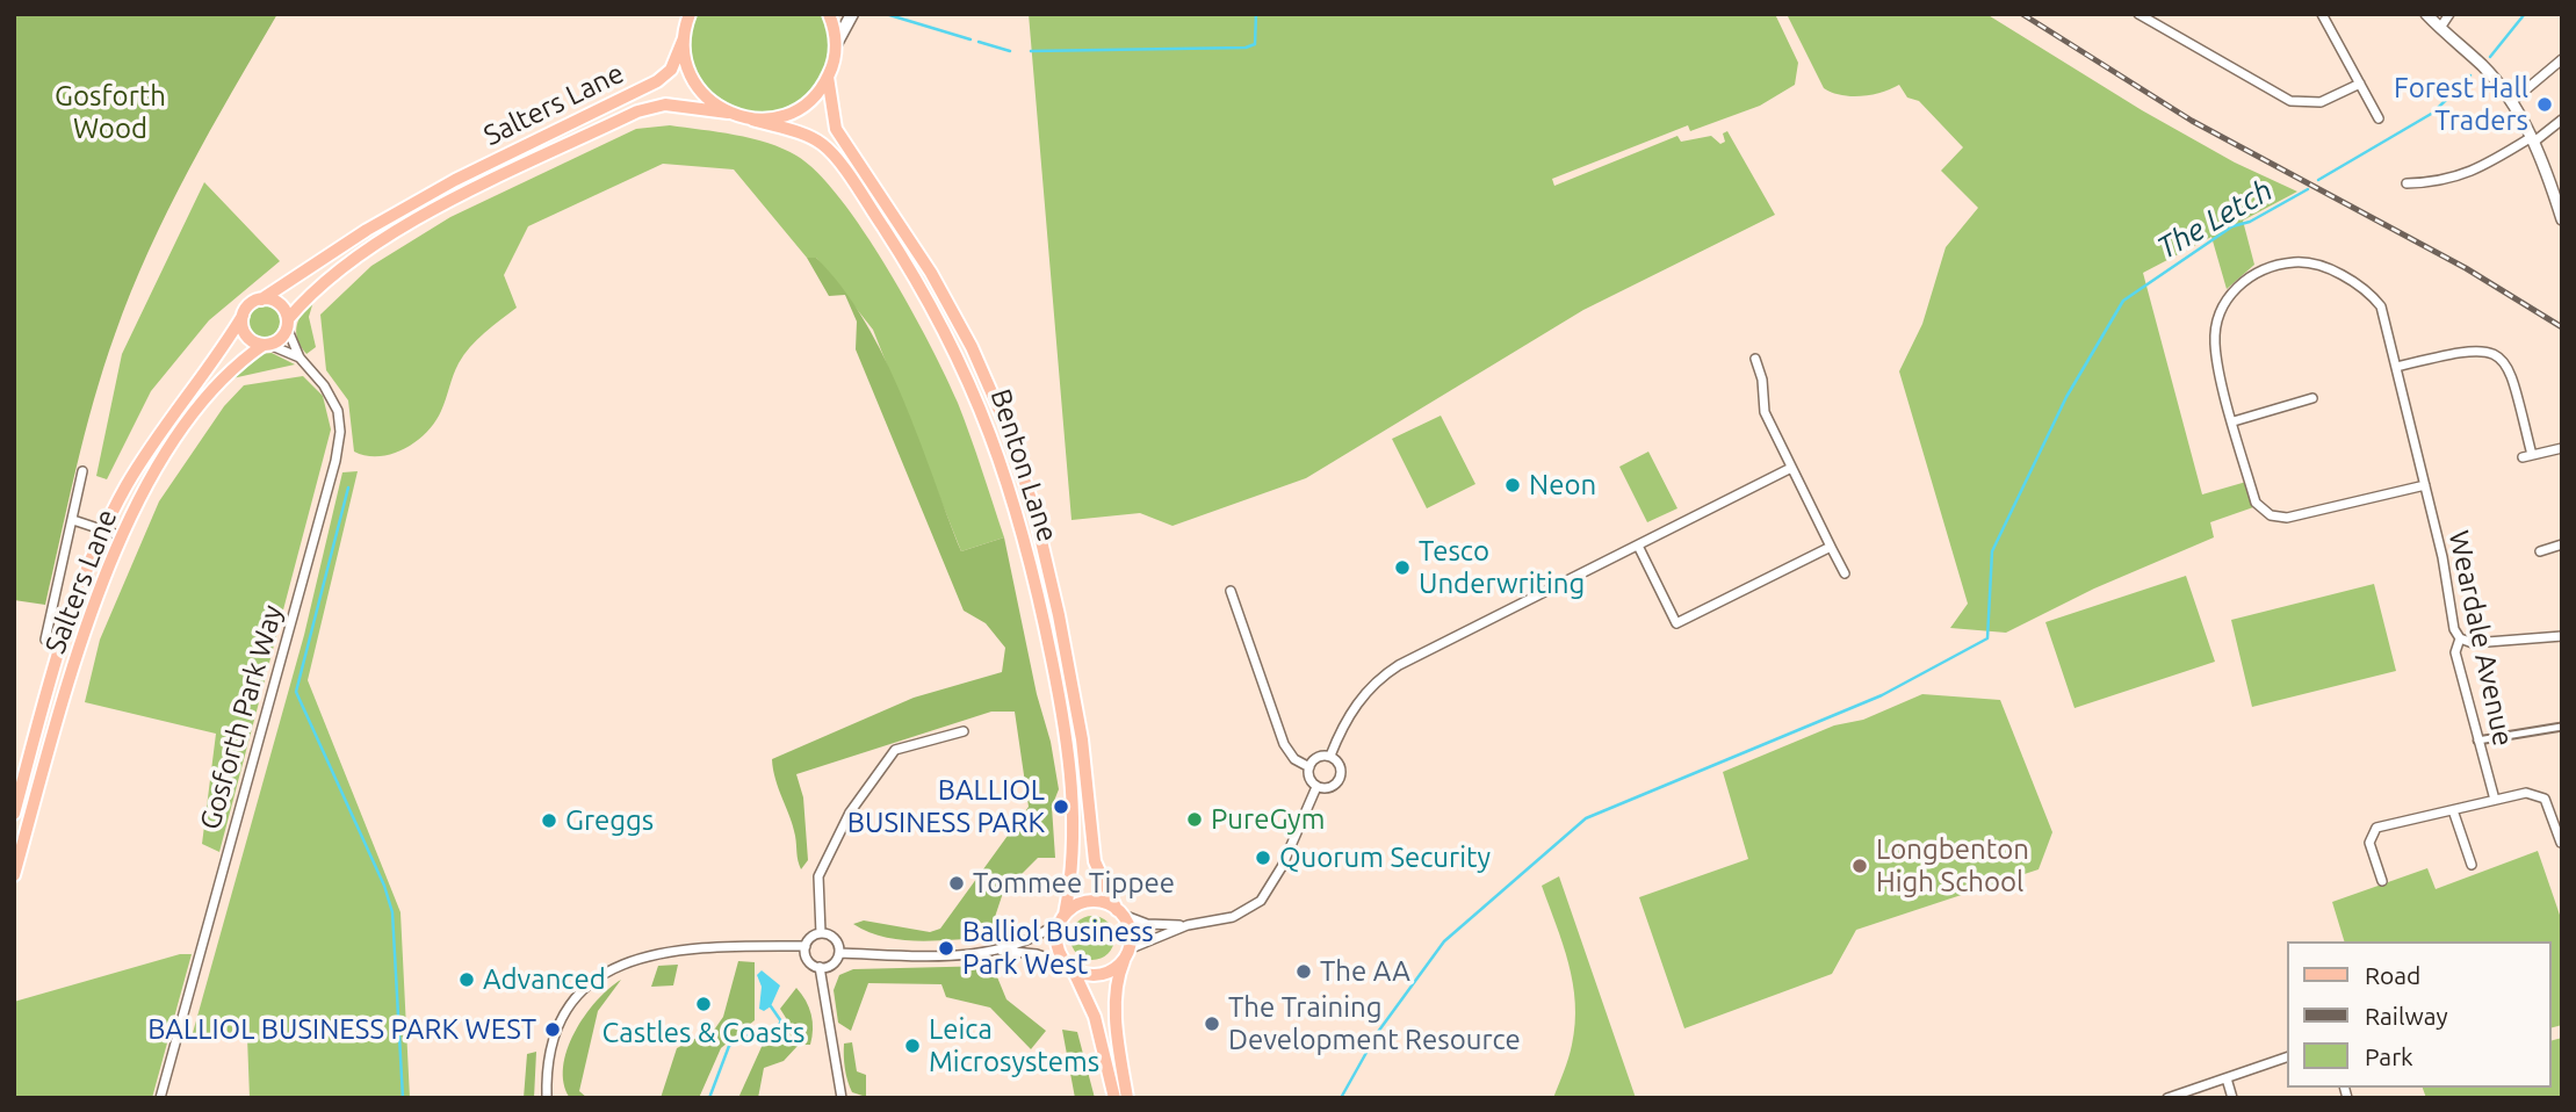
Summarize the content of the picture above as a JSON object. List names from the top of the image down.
{
  "streets": {
    "main road": ["Salters Lane", "Benton Lane"],
    "street": ["Weardale Avenue", "Gosforth Park Way"]
  },
  "crossings": [
    ["Salters Lane", "Benton Lane"],
    ["Salters Lane", "Gosforth Park Way"]
  ],
  "water": ["The Letch"],
  "parks": ["Gosforth Wood"],
  "places": [
    "Forest Hall Traders",
    "Neon",
    "Tesco Underwriting",
    "BALLIOL BUSINESS PARK",
    "PureGym",
    "Greggs",
    "Quorum Security",
    "Longbenton High School",
    "Tommee Tippee",
    "Balliol Business Park West",
    "The AA",
    "Advanced",
    "Castles & Coasts",
    "The Training Development Resource",
    "BALLIOL BUSINESS PARK WEST",
    "Leica Microsystems"
  ],
  "legend": ["Road", "Railway", "Park"]
}
